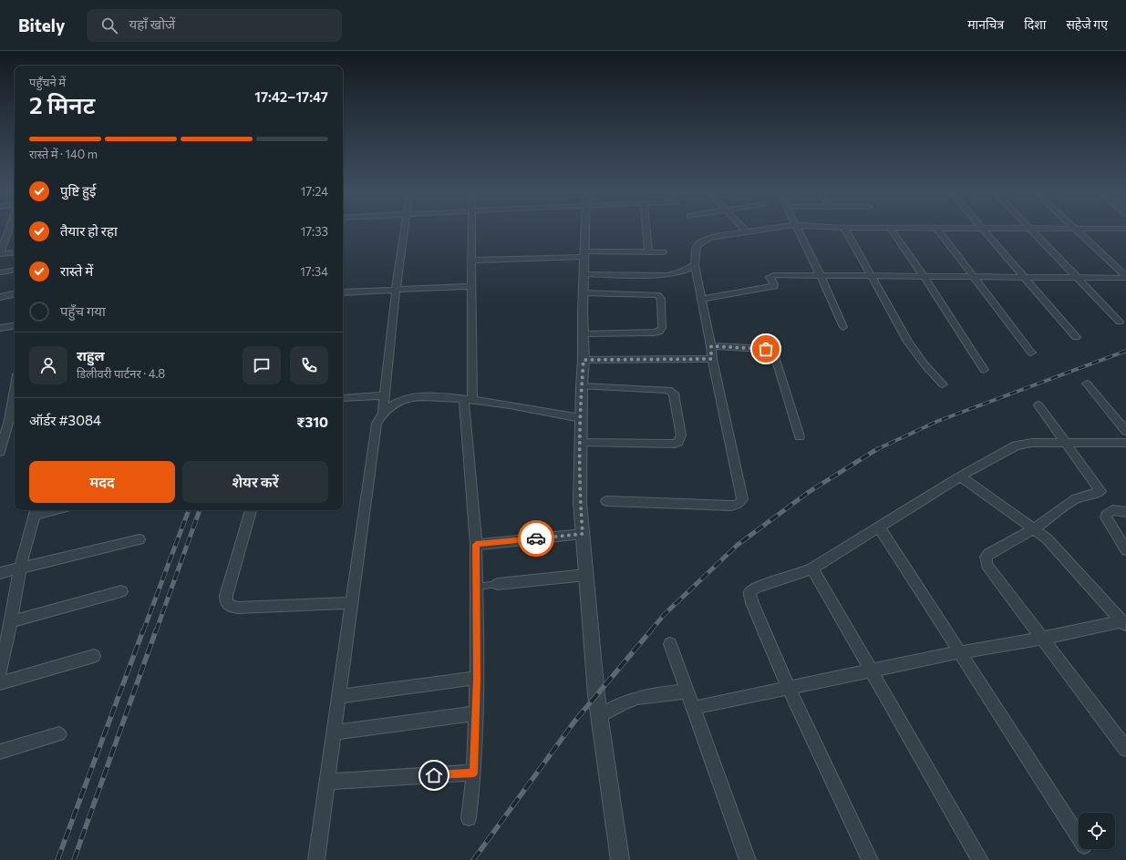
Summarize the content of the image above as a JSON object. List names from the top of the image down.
{
  "page": {
    "header": "Bitely",
    "search": "यहाँ खोजें",
    "nav": ["मानचित्र", "दिशा", "सहेजे गए"],
    "heading": ["2 मिनट", "पहुँचने में", "17:42–17:47"],
    "panel": [
      "राहुल",
      "डिलीवरी पार्टनर · 4.8",
      "ऑर्डर #3084",
      "₹310"
    ],
    "bar": "रास्ते में · 140 m",
    "list": [
      ["पुष्टि हुई", "17:24"],
      ["तैयार हो रहा", "17:33"],
      ["रास्ते में", "17:34"],
      "पहुँच गया"
    ],
    "buttons": ["मदद", "शेयर करें"]
  }
}
